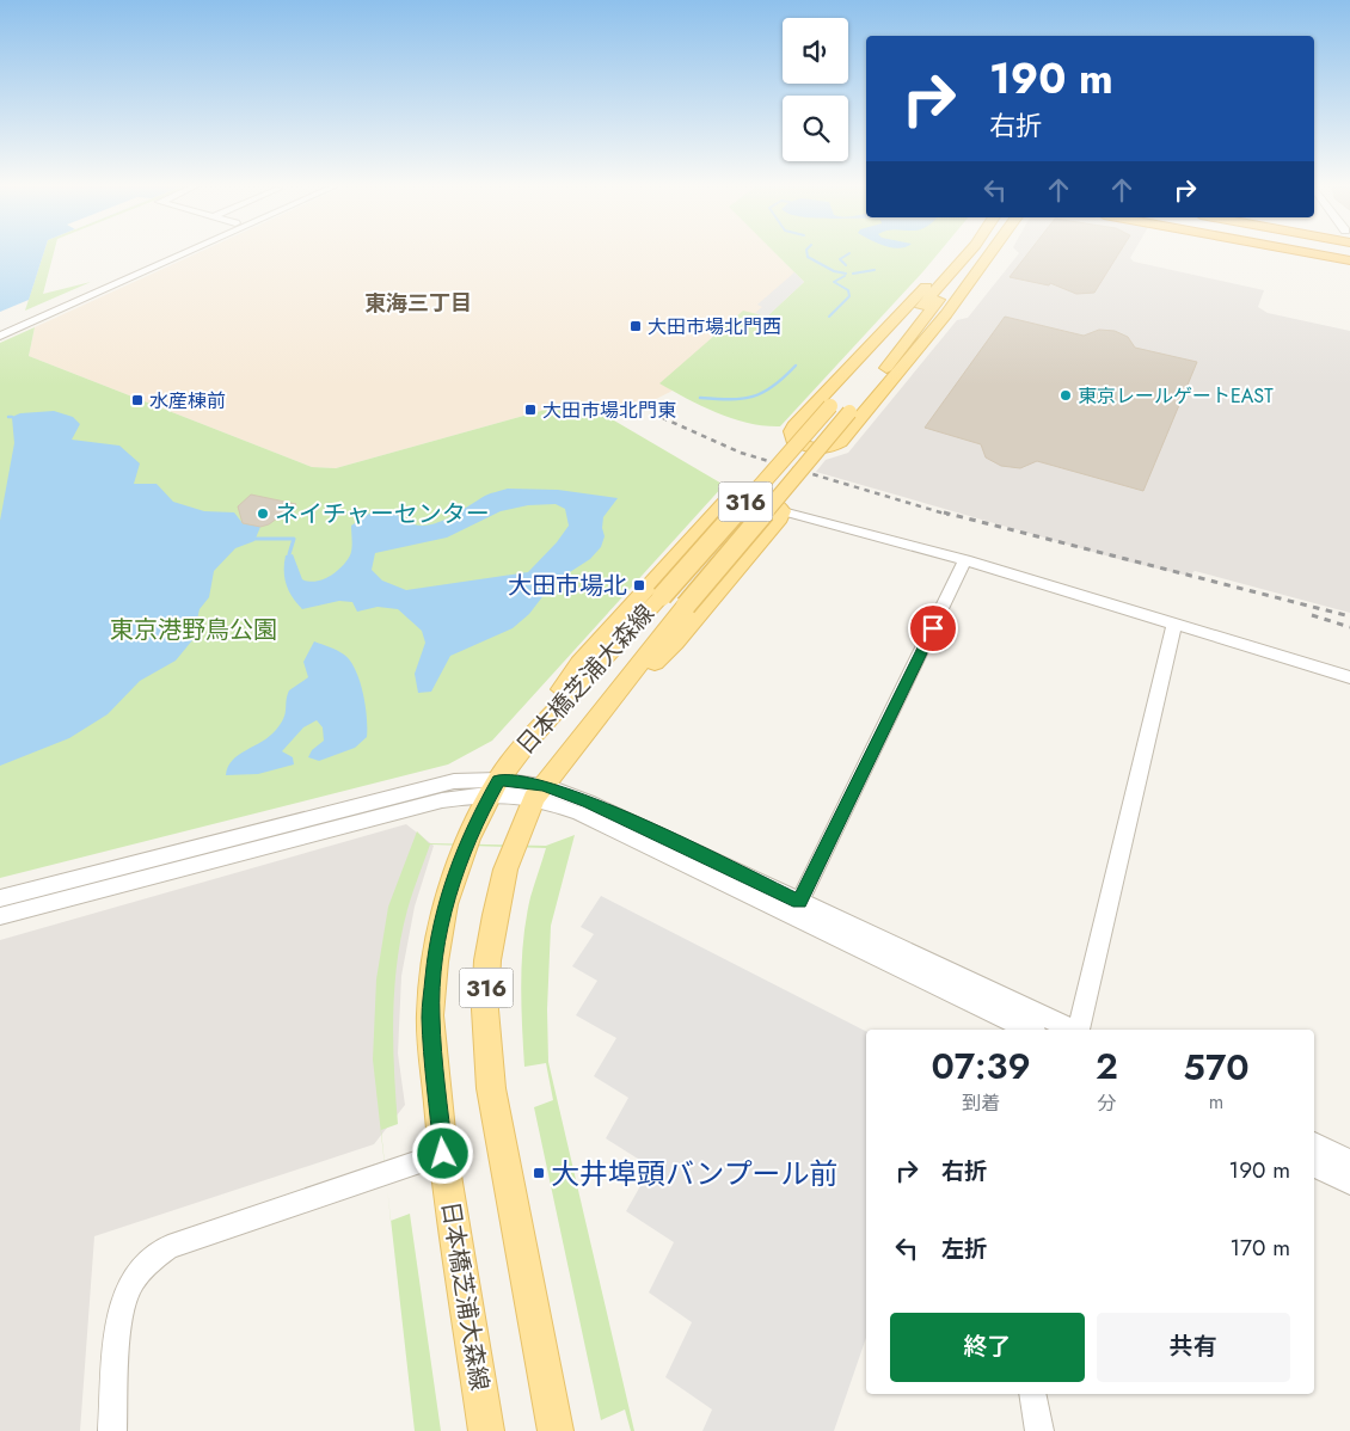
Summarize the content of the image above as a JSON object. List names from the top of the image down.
{
  "streets": {
    "main road": ["316", "日本橋芝浦大森線"]
  },
  "crossings": [
    ["316", "日本橋芝浦大森線"]
  ],
  "districts": ["東海三丁目"],
  "parks": ["東京港野鳥公園"],
  "places": {
    "transit": [
      "大田市場北門西",
      "水産棟前",
      "大田市場北門東",
      "大田市場北",
      "大井埠頭バンプール前"
    ],
    "other": ["東京レールゲートEAST", "ネイチャーセンター"]
  },
  "page": {
    "turn": ["190 m", "右折"],
    "eta": [
      "07:39",
      "到着",
      "2",
      "分",
      "570",
      "m"
    ],
    "list": [
      {
        "name": "右折",
        "value": "190 m"
      },
      {
        "name": "左折",
        "value": "170 m"
      }
    ],
    "buttons": ["終了", "共有"]
  }
}
